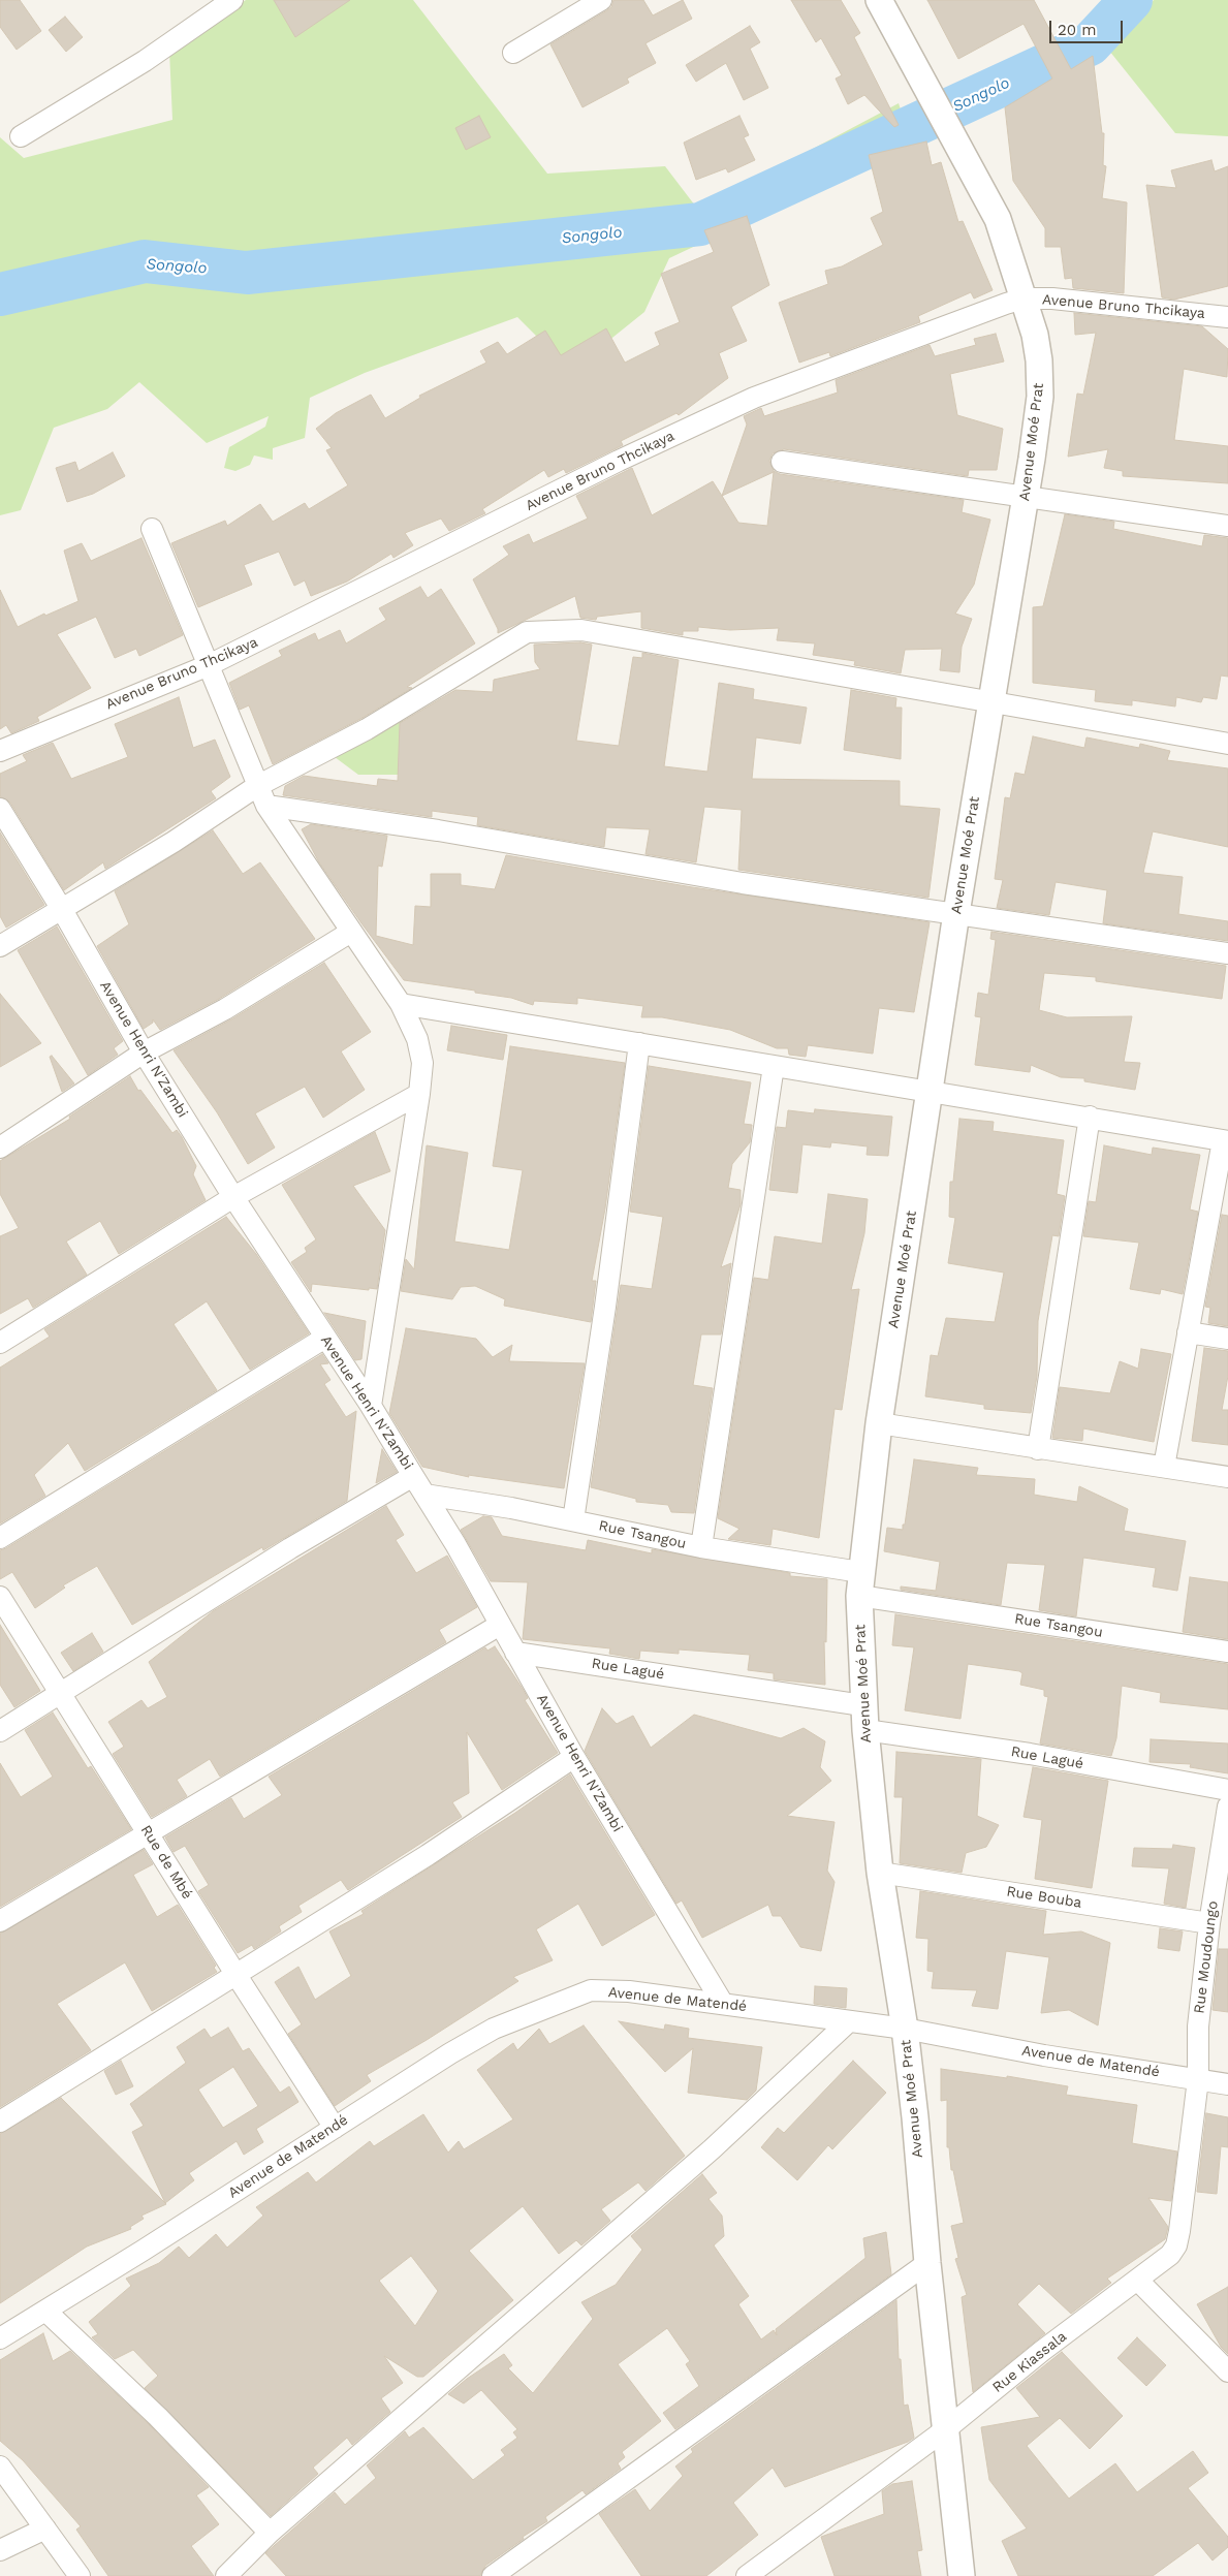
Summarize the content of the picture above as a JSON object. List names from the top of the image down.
{
  "streets": {
    "street": [
      "Avenue Bruno Thcikaya",
      "Avenue Moé Prat",
      "Avenue Henri N'Zambi",
      "Rue Tsangou",
      "Rue Lagué",
      "Rue de Mbé",
      "Rue Bouba",
      "Rue Moudoungo",
      "Avenue de Matendé",
      "Rue Kiassala"
    ]
  },
  "crossings": [
    ["Avenue Bruno Thcikaya", "Avenue Moé Prat"],
    ["Avenue Moé Prat", "Rue Tsangou"],
    ["Avenue Moé Prat", "Rue Lagué"],
    ["Avenue Moé Prat", "Rue Bouba"],
    ["Avenue Moé Prat", "Avenue de Matendé"],
    ["Avenue Moé Prat", "Rue Kiassala"],
    ["Avenue Henri N'Zambi", "Rue Tsangou"],
    ["Avenue Henri N'Zambi", "Rue Lagué"],
    ["Avenue Henri N'Zambi", "Avenue de Matendé"],
    ["Rue de Mbé", "Avenue de Matendé"],
    ["Rue Bouba", "Rue Moudoungo"],
    ["Rue Moudoungo", "Avenue de Matendé"],
    ["Rue Moudoungo", "Rue Kiassala"],
    ["Avenue de Matendé", "Rue Kiassala"]
  ],
  "water": ["Songolo"],
  "scale_bar": "20 m"
}
